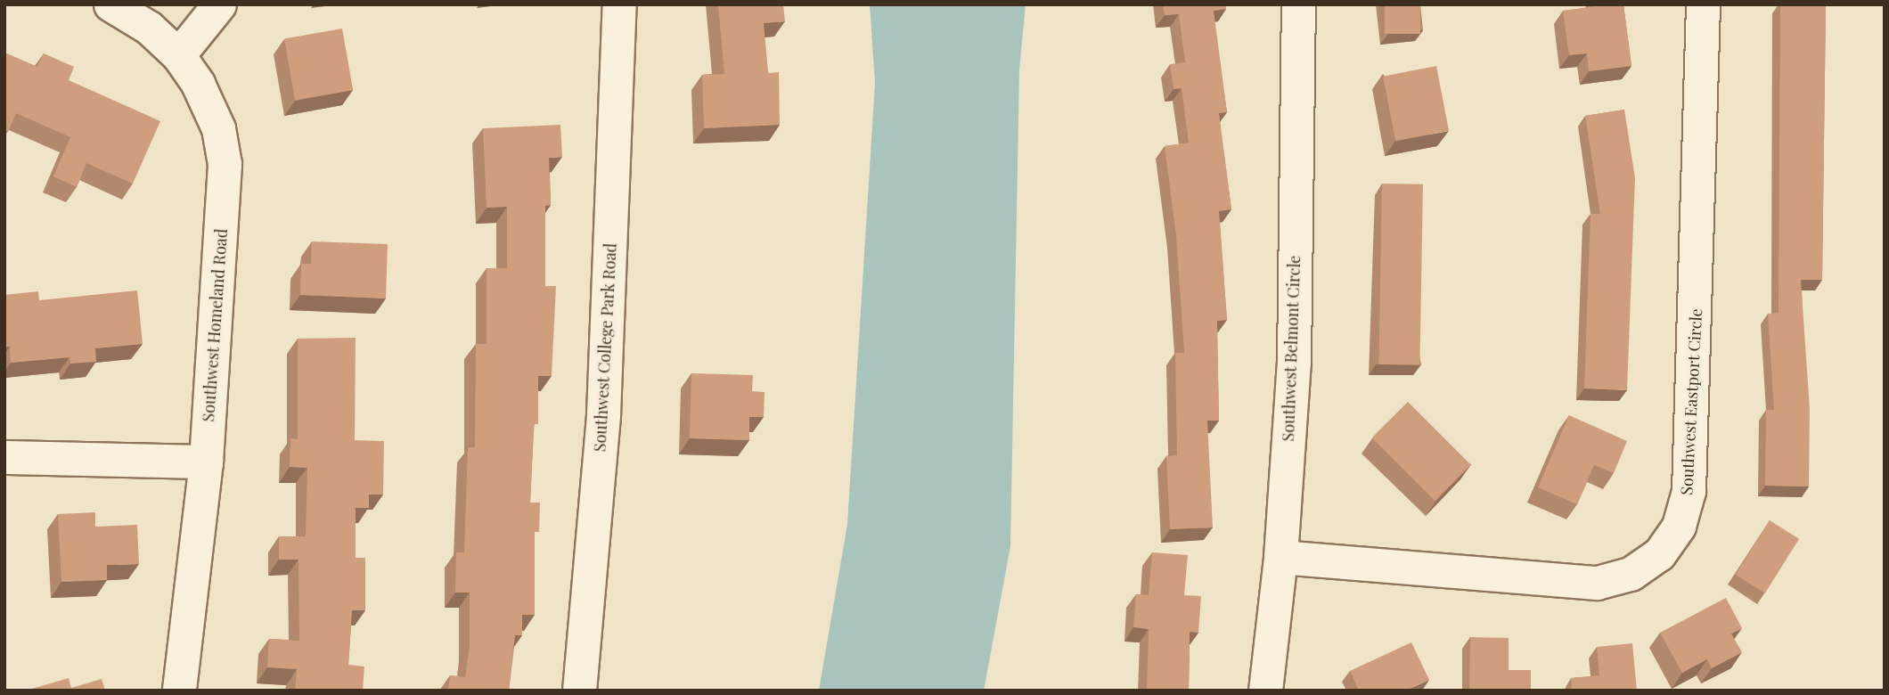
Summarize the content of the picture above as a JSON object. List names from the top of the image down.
{
  "streets": {
    "street": [
      "Southwest Homeland Road",
      "Southwest College Park Road",
      "Southwest Belmont Circle",
      "Southwest Eastport Circle"
    ]
  },
  "crossings": [
    ["Southwest Belmont Circle", "Southwest Eastport Circle"]
  ]
}
